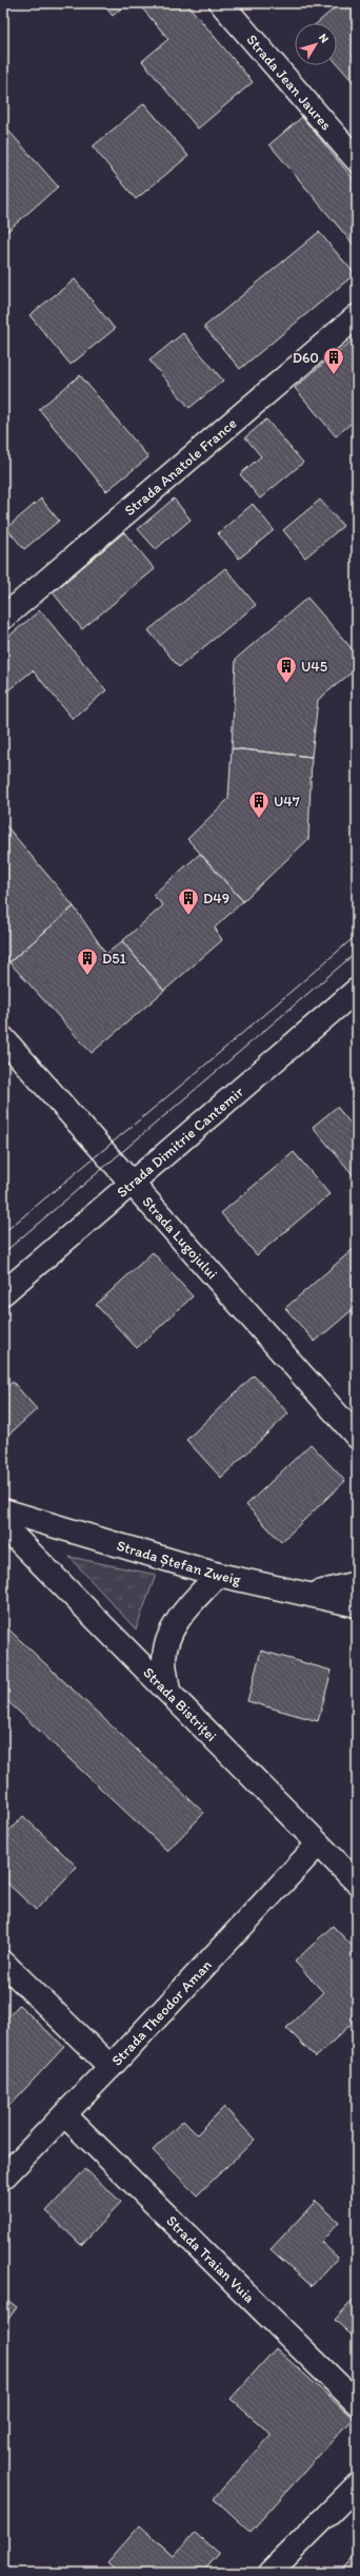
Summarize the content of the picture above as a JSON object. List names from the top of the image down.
{
  "streets": {
    "street": [
      "Strada Jean Jaures",
      "Strada Anatole France",
      "Strada Dimitrie Cantemir",
      "Strada Lugojului",
      "Strada Ștefan Zweig",
      "Strada Bistriței",
      "Strada Theodor Aman",
      "Strada Traian Vuia"
    ]
  },
  "crossings": [
    ["Strada Dimitrie Cantemir", "Strada Lugojului"],
    ["Strada Bistriței", "Strada Theodor Aman"],
    ["Strada Theodor Aman", "Strada Traian Vuia"]
  ],
  "places": {
    "building": [
      "D60",
      "U45",
      "U47",
      "D49",
      "D51"
    ]
  },
  "north": "top right"
}
